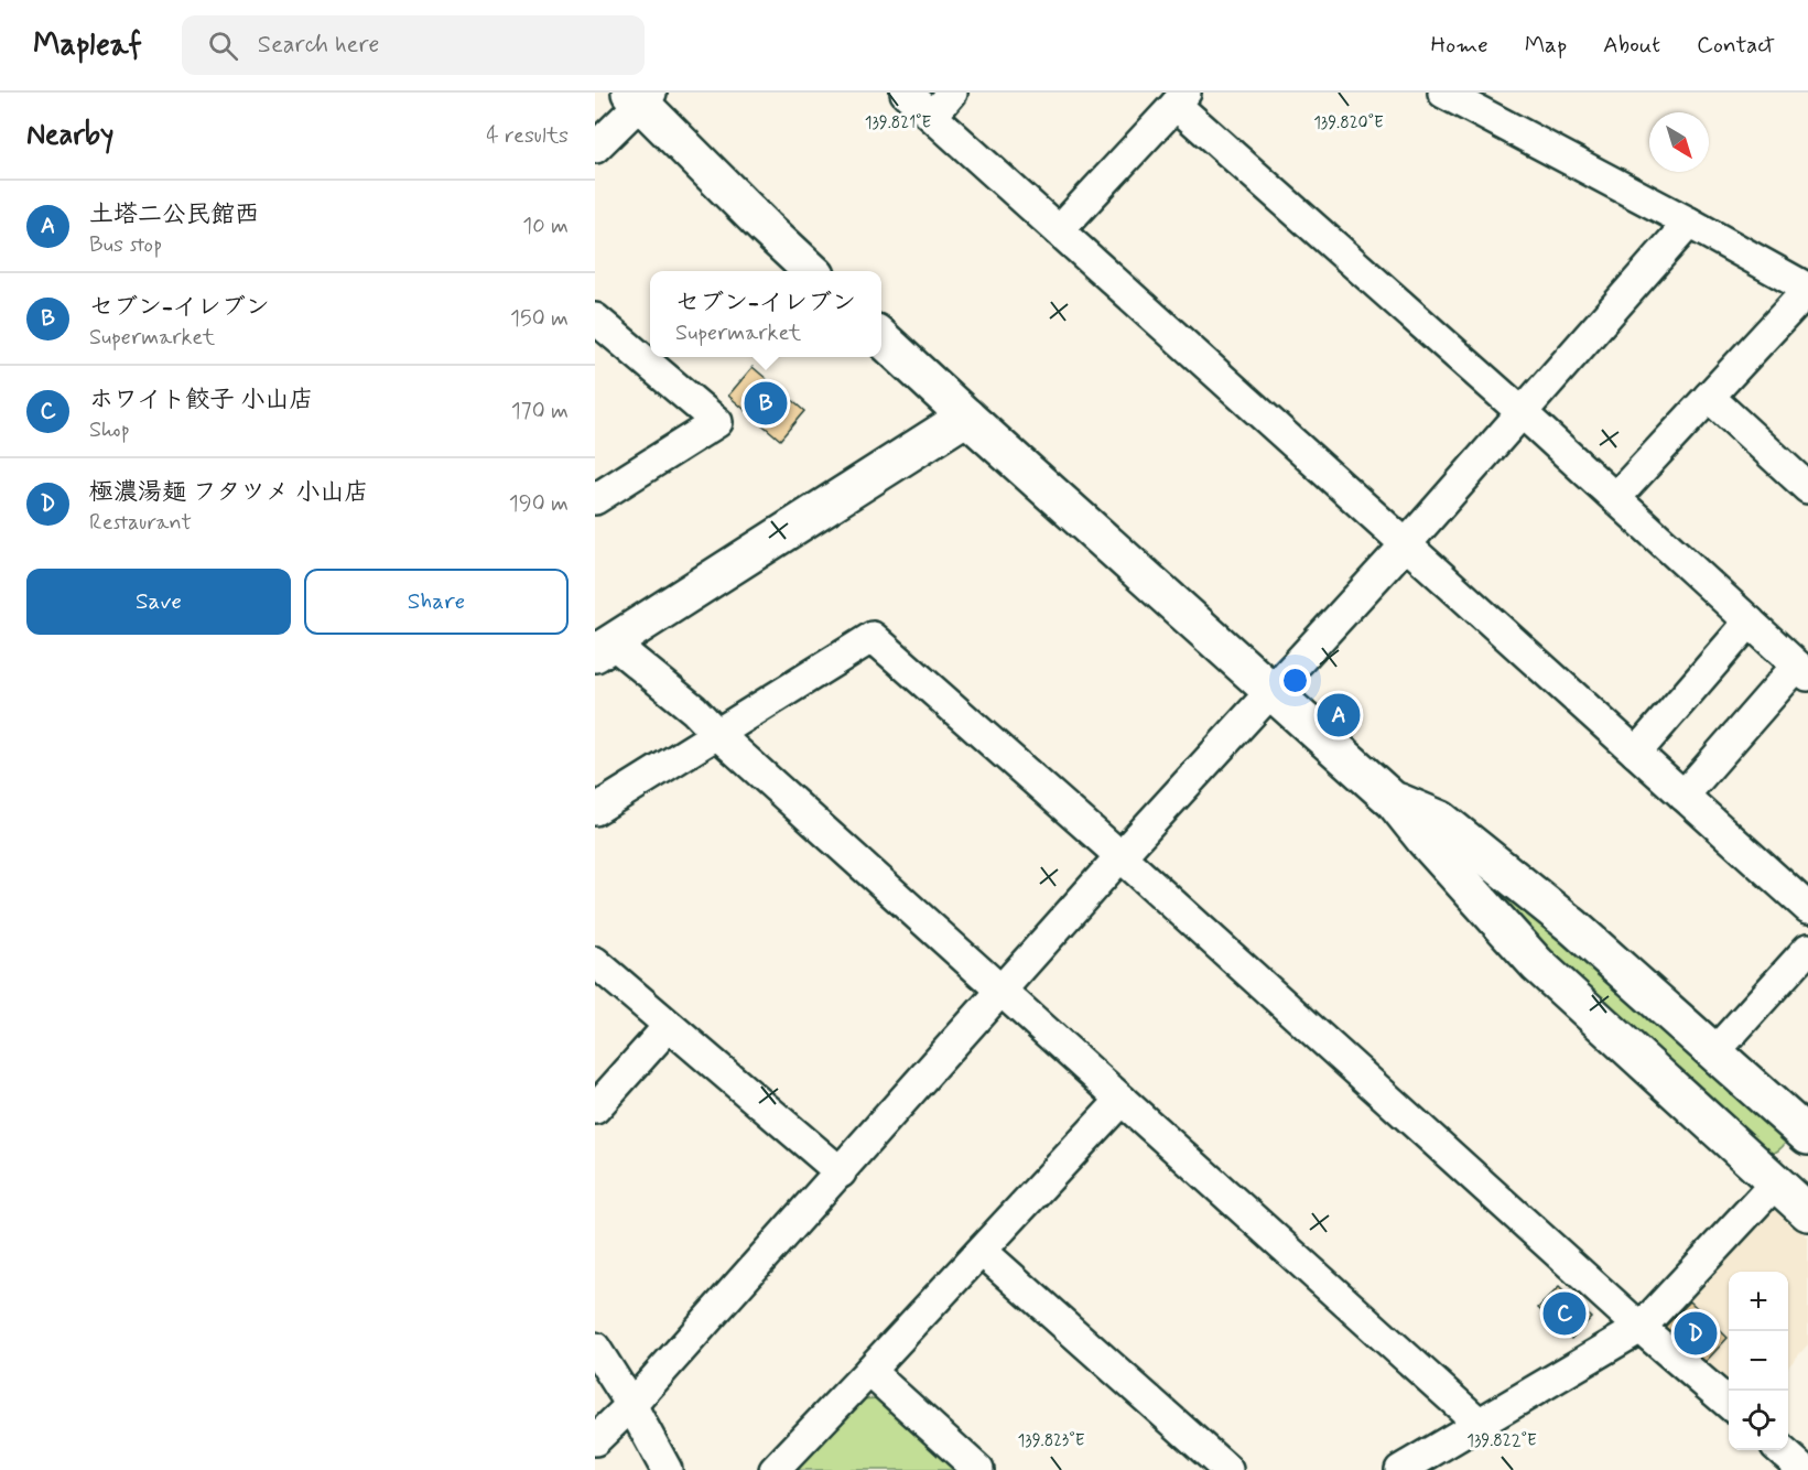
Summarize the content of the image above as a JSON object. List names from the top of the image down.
{
  "north": "bottom right",
  "page": {
    "header": "Mapleaf",
    "search": "Search here",
    "nav": [
      "Home",
      "Map",
      "About",
      "Contact"
    ],
    "heading": ["Nearby", "4 results"],
    "list": [
      {
        "mark": "A",
        "name": "土塔二公民館西",
        "note": "Bus stop",
        "value": "10 m"
      },
      {
        "mark": "B",
        "name": "セブン-イレブン",
        "note": "Supermarket",
        "value": "150 m"
      },
      {
        "mark": "C",
        "name": "ホワイト餃子 小山店",
        "note": "Shop",
        "value": "170 m"
      },
      {
        "mark": "D",
        "name": "極濃湯麺 フタツメ 小山店",
        "note": "Restaurant",
        "value": "190 m"
      }
    ],
    "popup": ["セブン-イレブン", "Supermarket"],
    "pins": [
      "B",
      "A",
      "C",
      "D"
    ],
    "buttons": ["Save", "Share"],
    "map_buttons": ["+", "−"]
  },
  "coordinates": [
    "139.821°E",
    "139.820°E",
    "139.823°E",
    "139.822°E"
  ]
}
